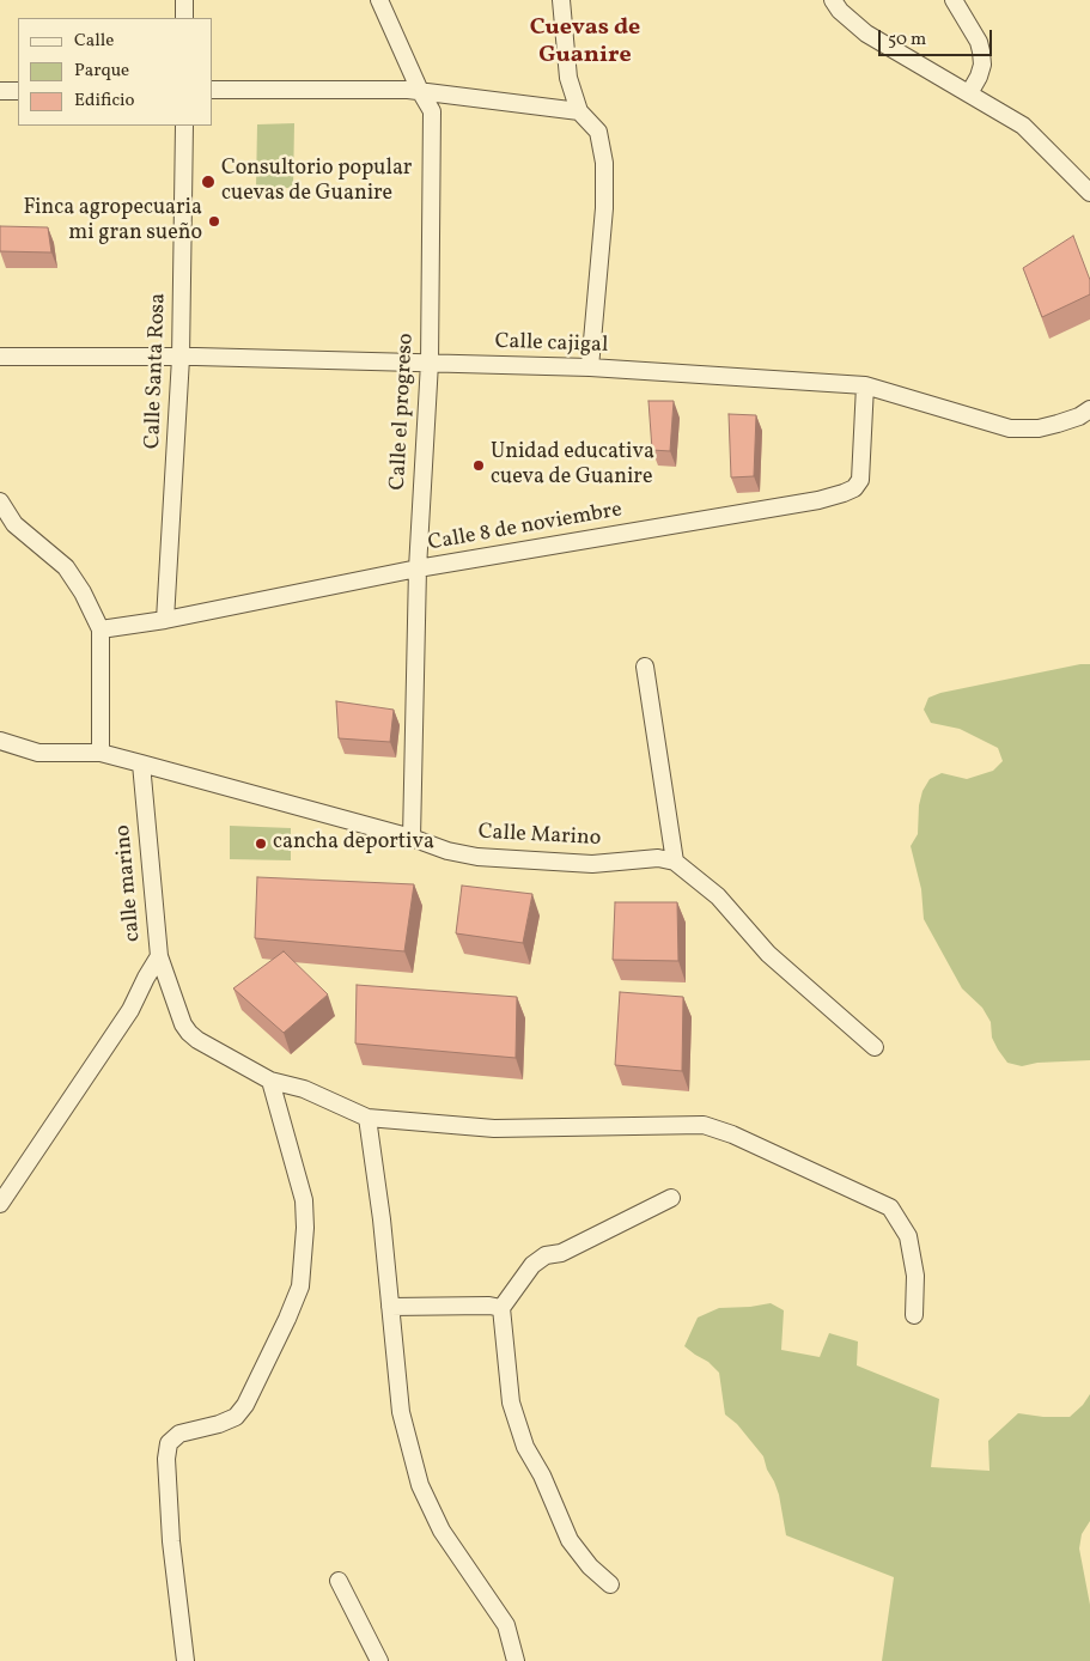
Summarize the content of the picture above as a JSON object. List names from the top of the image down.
{
  "streets": {
    "street": [
      "Calle cajigal",
      "Calle Santa Rosa",
      "Calle el progreso",
      "Calle 8 de noviembre",
      "Calle Marino",
      "calle marino"
    ]
  },
  "crossings": [
    ["Calle cajigal", "Calle Santa Rosa"],
    ["Calle cajigal", "Calle el progreso"],
    ["Calle cajigal", "Calle 8 de noviembre"],
    ["Calle Santa Rosa", "Calle 8 de noviembre"],
    ["Calle el progreso", "Calle 8 de noviembre"],
    ["Calle el progreso", "Calle Marino"],
    ["Calle Marino", "calle marino"]
  ],
  "districts": ["Cuevas de Guanire"],
  "places": [
    "Consultorio popular cuevas de Guanire",
    "Finca agropecuaria mi gran sueño",
    "Unidad educativa cueva de Guanire",
    "cancha deportiva"
  ],
  "legend": ["Calle", "Parque", "Edificio"],
  "scale_bar": "50 m"
}
